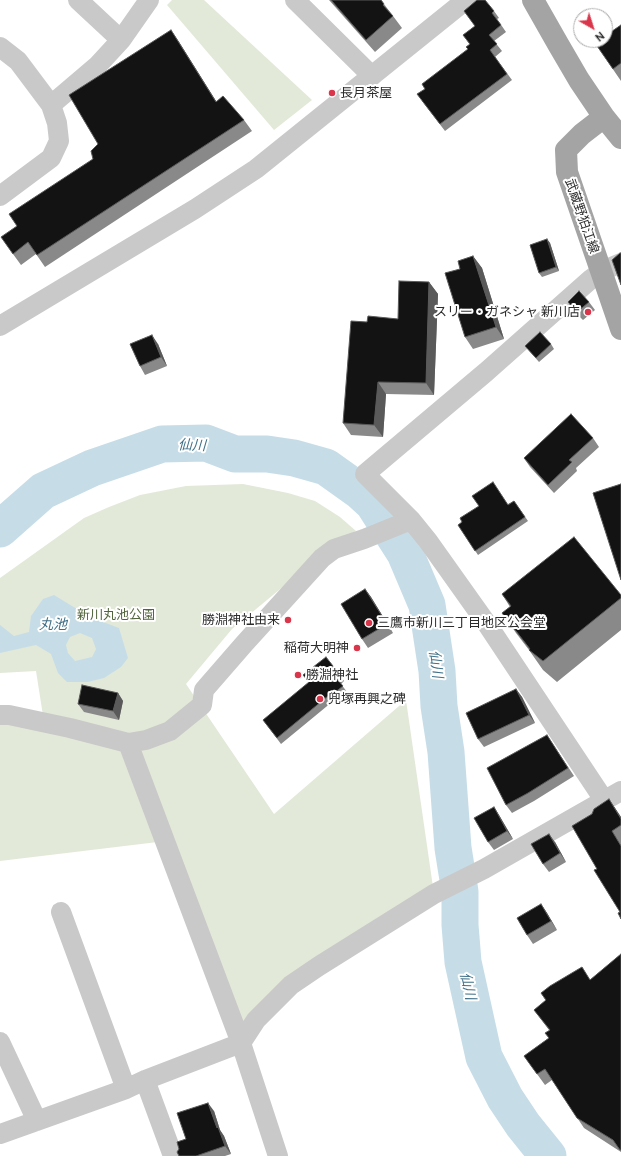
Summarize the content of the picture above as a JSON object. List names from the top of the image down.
{
  "streets": {
    "main road": ["武蔵野狛江線"]
  },
  "water": ["仙川", "丸池"],
  "parks": ["新川丸池公園"],
  "places": [
    "長月茶屋",
    "スリー・ガネシャ 新川店",
    "勝淵神社由来",
    "三鷹市新川三丁目地区公会堂",
    "稲荷大明神",
    "勝淵神社",
    "兜塚再興之碑"
  ],
  "north": "bottom right"
}
